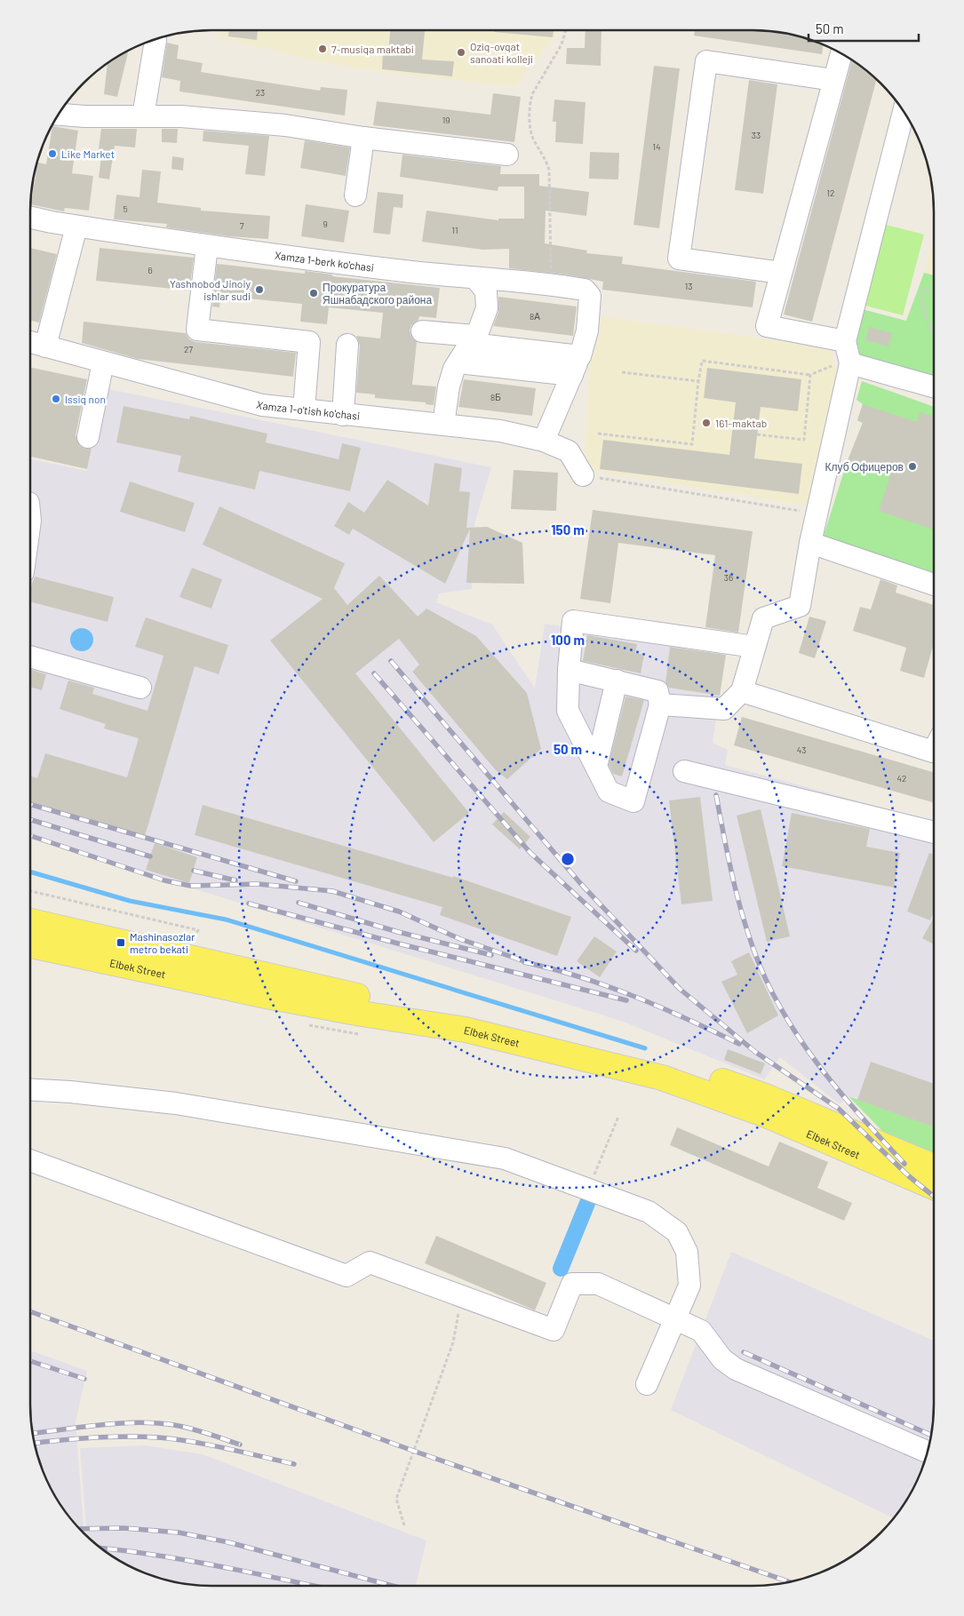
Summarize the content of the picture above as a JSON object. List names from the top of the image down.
{
  "streets": {
    "main road": ["Elbek Street"],
    "street": ["Xamza 1-berk ko'chasi", "Xamza 1-o'tish ko'chasi"]
  },
  "crossings": [
    ["Xamza 1-berk ko'chasi", "Xamza 1-o'tish ko'chasi"]
  ],
  "places": {
    "other": [
      "7-musiqa maktabi",
      "Oziq-ovqat sanoati kolleji",
      "Like Market",
      "Yashnobod Jinoiy ishlar sudi",
      "Прокуратура Яшнабадского района",
      "Issiq non",
      "161-maktab",
      "Клуб Офицеров"
    ],
    "transit": ["Mashinasozlar metro bekati"]
  },
  "house_numbers": [
    "23",
    "19",
    "33",
    "14",
    "12",
    "5",
    "9",
    "7",
    "11",
    "6",
    "13",
    "8А",
    "27",
    "8Б",
    "36",
    "43",
    "42"
  ],
  "scale_bar": "50 m",
  "rings": ["150 m", "100 m", "50 m"]
}
